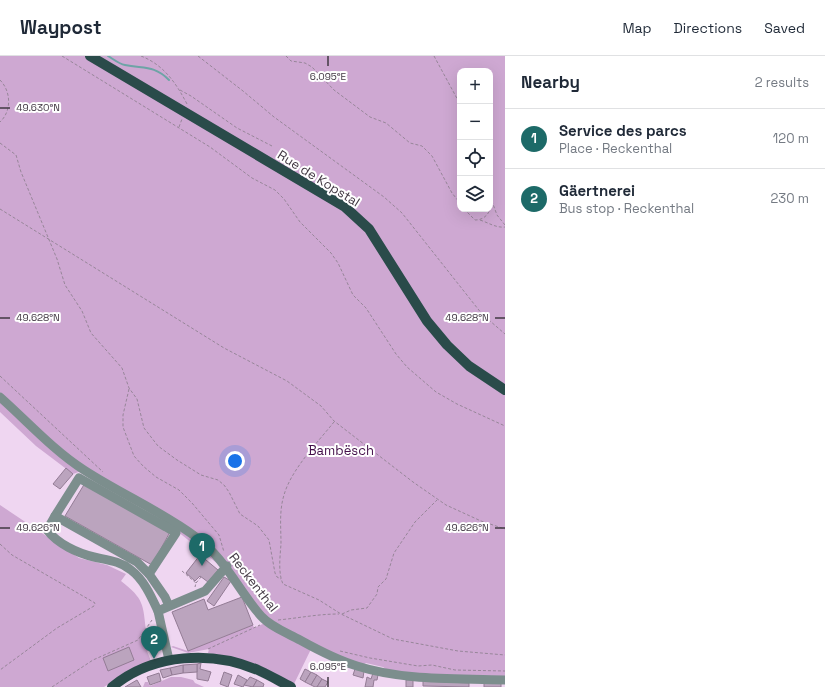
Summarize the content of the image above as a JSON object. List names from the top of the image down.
{
  "streets": {
    "main road": ["Rue de Kopstal"],
    "street": ["Reckenthal"]
  },
  "parks": ["Bambësch"],
  "page": {
    "header": "Waypost",
    "nav": ["Map", "Directions", "Saved"],
    "heading": ["Nearby", "2 results"],
    "map_buttons": ["+", "−"],
    "list": [
      {
        "mark": "1",
        "name": "Service des parcs",
        "note": "Place · Reckenthal",
        "value": "120 m"
      },
      {
        "mark": "2",
        "name": "Gäertnerei",
        "note": "Bus stop · Reckenthal",
        "value": "230 m"
      }
    ],
    "pins": ["1", "2"]
  },
  "coordinates": [
    "6.095°E",
    "49.630°N",
    "49.628°N",
    "49.626°N"
  ]
}
